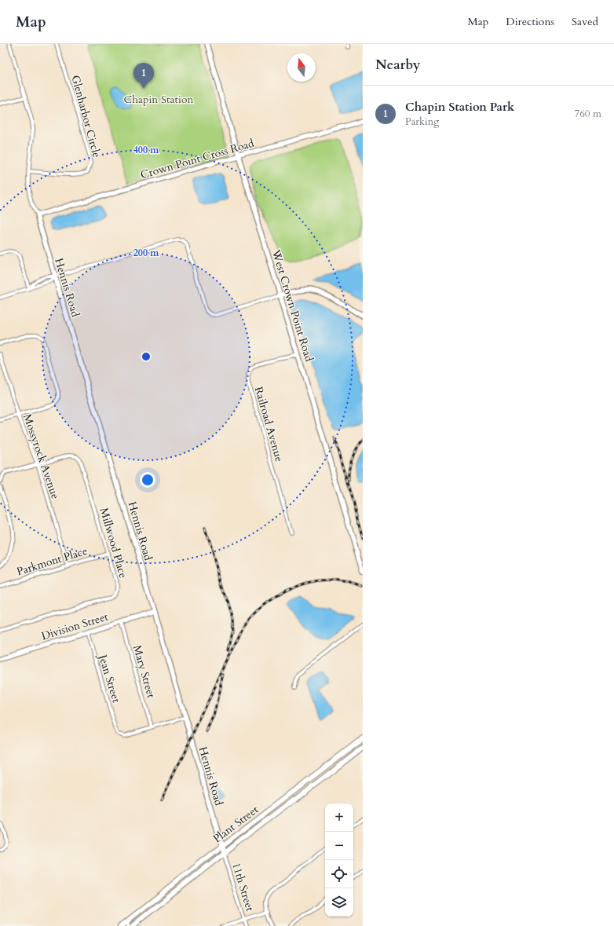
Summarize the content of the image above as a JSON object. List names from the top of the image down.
{
  "streets": {
    "main road": ["Plant Street"],
    "street": [
      "Glenharbor Circle",
      "Crown Point Cross Road",
      "Hennis Road",
      "West Crown Point Road",
      "Railroad Avenue",
      "Mossyrock Avenue",
      "Millwood Place",
      "Parkmont Place",
      "Division Street",
      "Mary Street",
      "Jean Street",
      "11th Street"
    ]
  },
  "crossings": [
    ["Crown Point Cross Road", "Hennis Road"],
    ["Crown Point Cross Road", "West Crown Point Road"],
    ["Hennis Road", "Division Street"],
    ["Hennis Road", "Plant Street"],
    ["Hennis Road", "11th Street"],
    ["West Crown Point Road", "Railroad Avenue"],
    ["Mossyrock Avenue", "Millwood Place"],
    ["Mossyrock Avenue", "Parkmont Place"],
    ["Millwood Place", "Parkmont Place"],
    ["Division Street", "Mary Street"],
    ["Division Street", "Jean Street"],
    ["Mary Street", "Jean Street"],
    ["Plant Street", "11th Street"]
  ],
  "parks": ["Chapin Station"],
  "north": "top",
  "page": {
    "header": "Map",
    "nav": ["Map", "Directions", "Saved"],
    "heading": "Nearby",
    "pins": "1",
    "list": [
      {
        "mark": "1",
        "name": "Chapin Station Park",
        "note": "Parking",
        "value": "760 m"
      }
    ],
    "map_buttons": ["+", "−"]
  },
  "rings": ["400 m", "200 m"]
}
